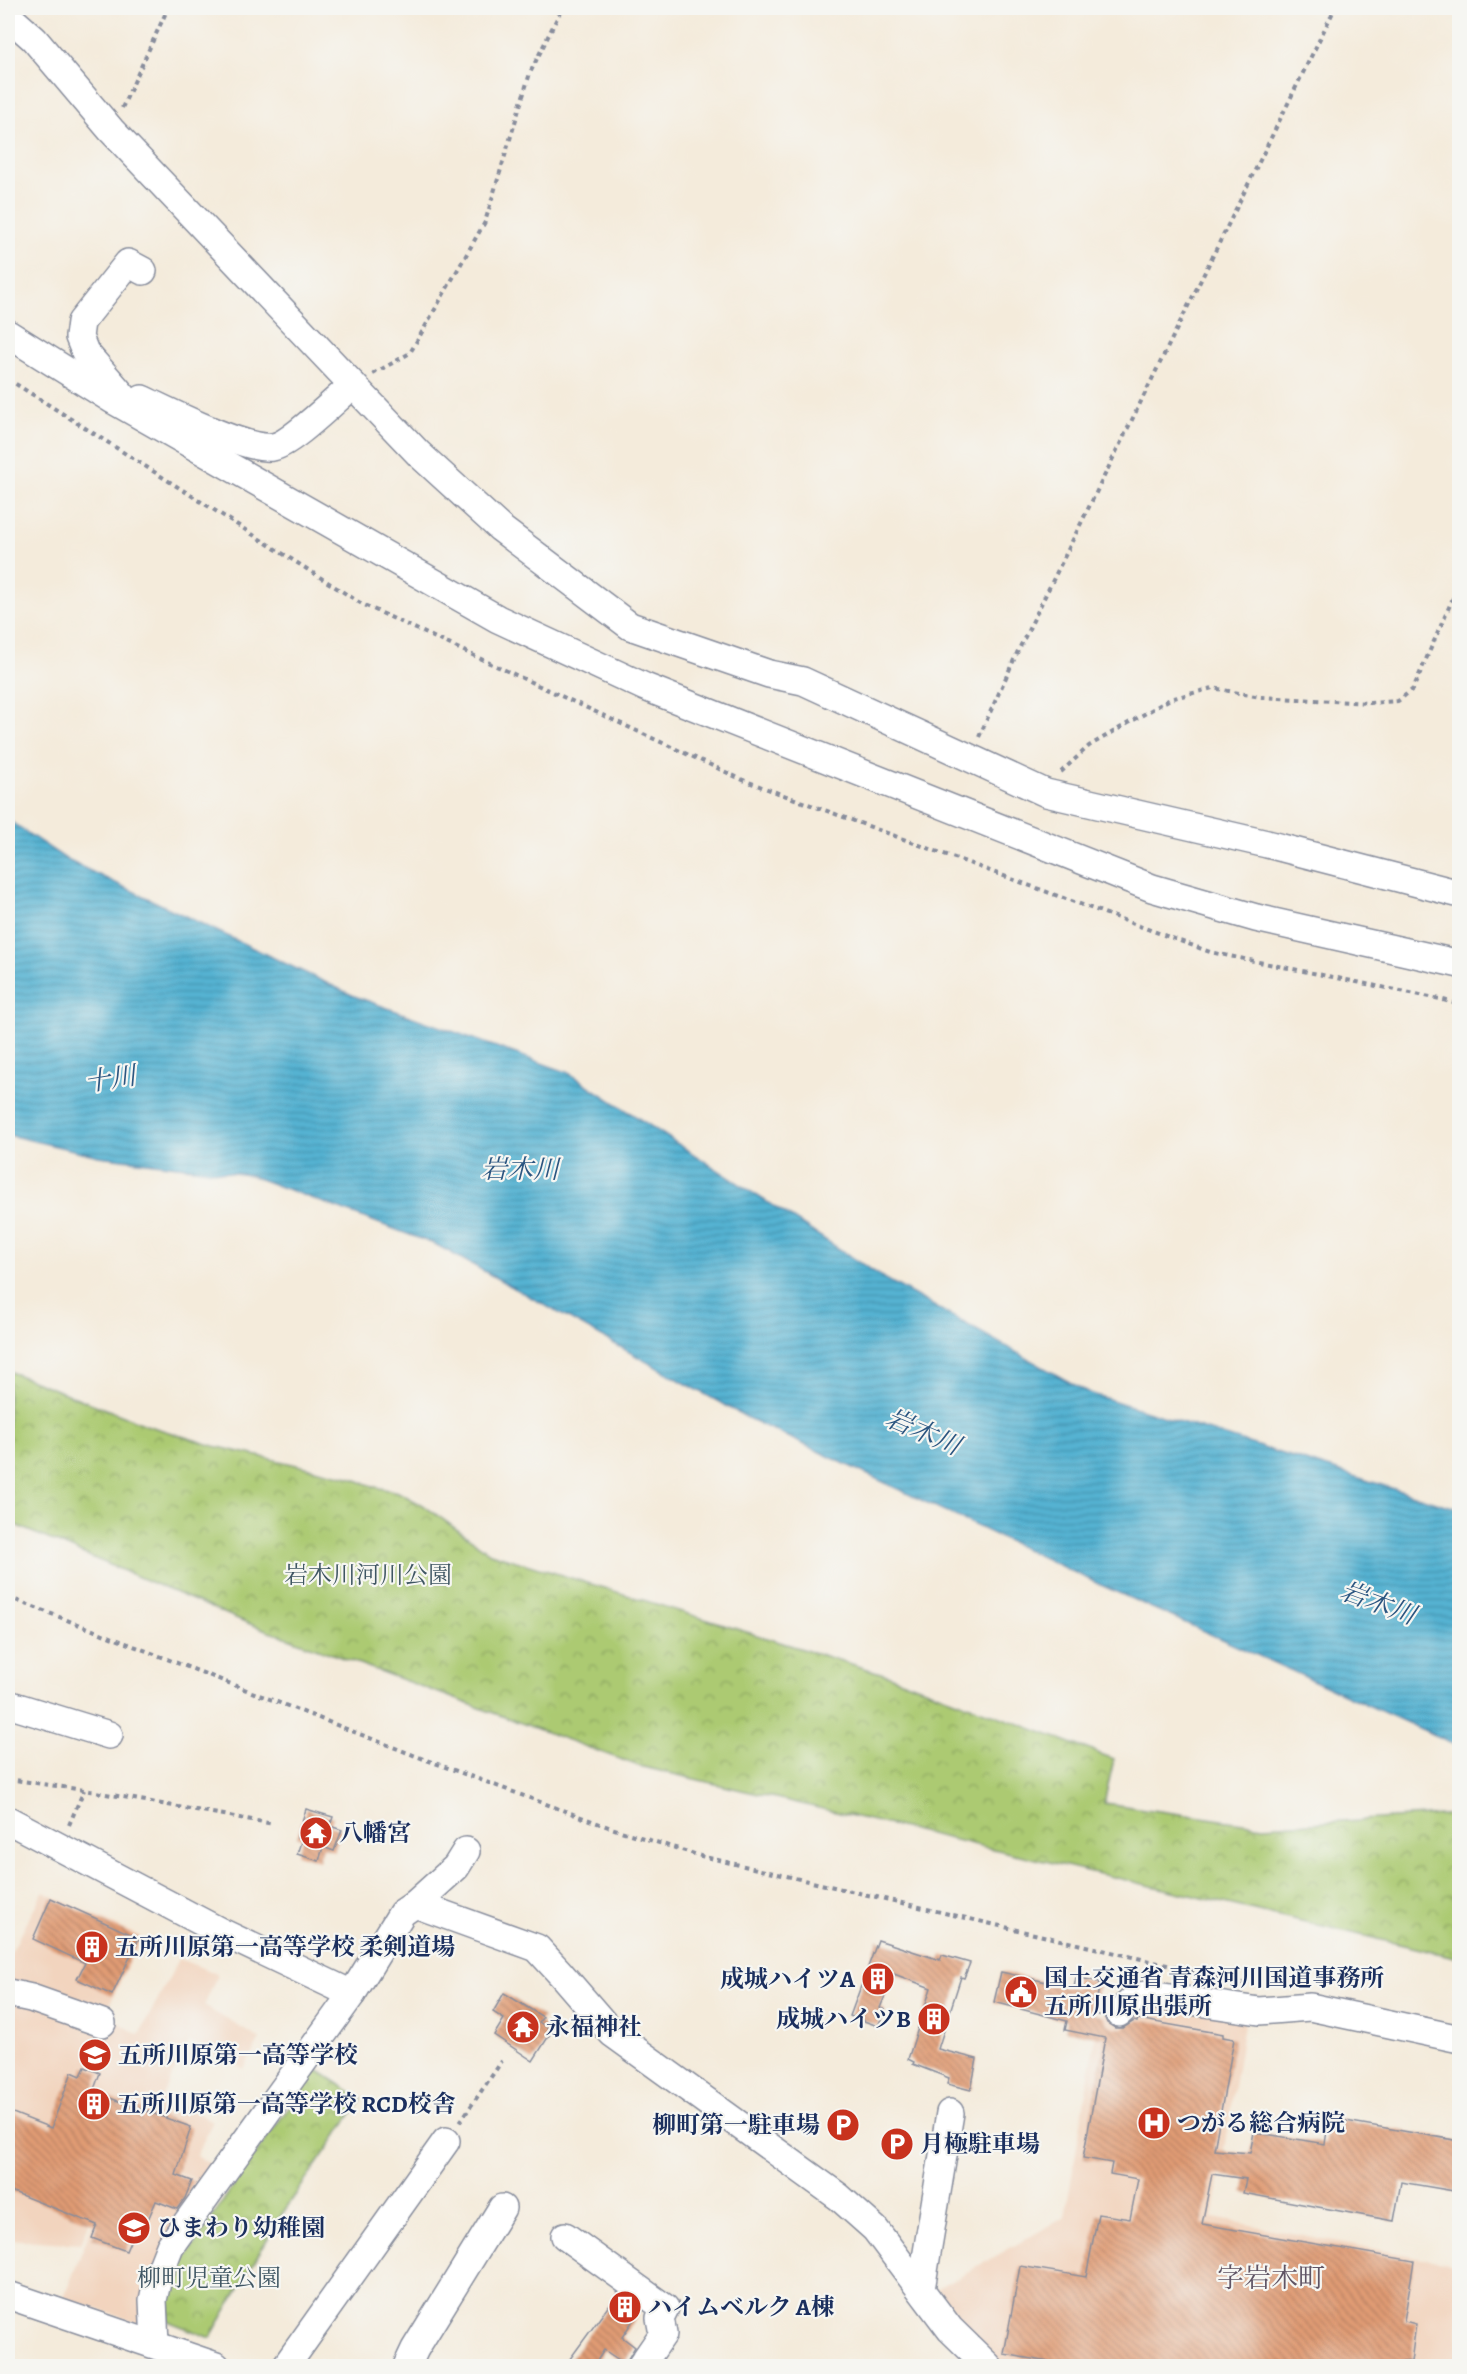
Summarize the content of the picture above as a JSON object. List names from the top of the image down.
{
  "districts": ["字岩木町"],
  "water": ["十川", "岩木川"],
  "parks": ["岩木川河川公園", "柳町児童公園"],
  "places": {
    "temple": ["八幡宮", "永福神社"],
    "building": [
      "五所川原第一高等学校 柔剣道場",
      "成城ハイツA",
      "成城ハイツB",
      "五所川原第一高等学校 RCD校舎",
      "ハイムベルク A棟"
    ],
    "public building": ["国土交通省 青森河川国道事務所 五所川原出張所"],
    "school or university": ["五所川原第一高等学校", "ひまわり幼稚園"],
    "hospital": ["つがる総合病院"],
    "parking": ["柳町第一駐車場", "月極駐車場"]
  }
}
